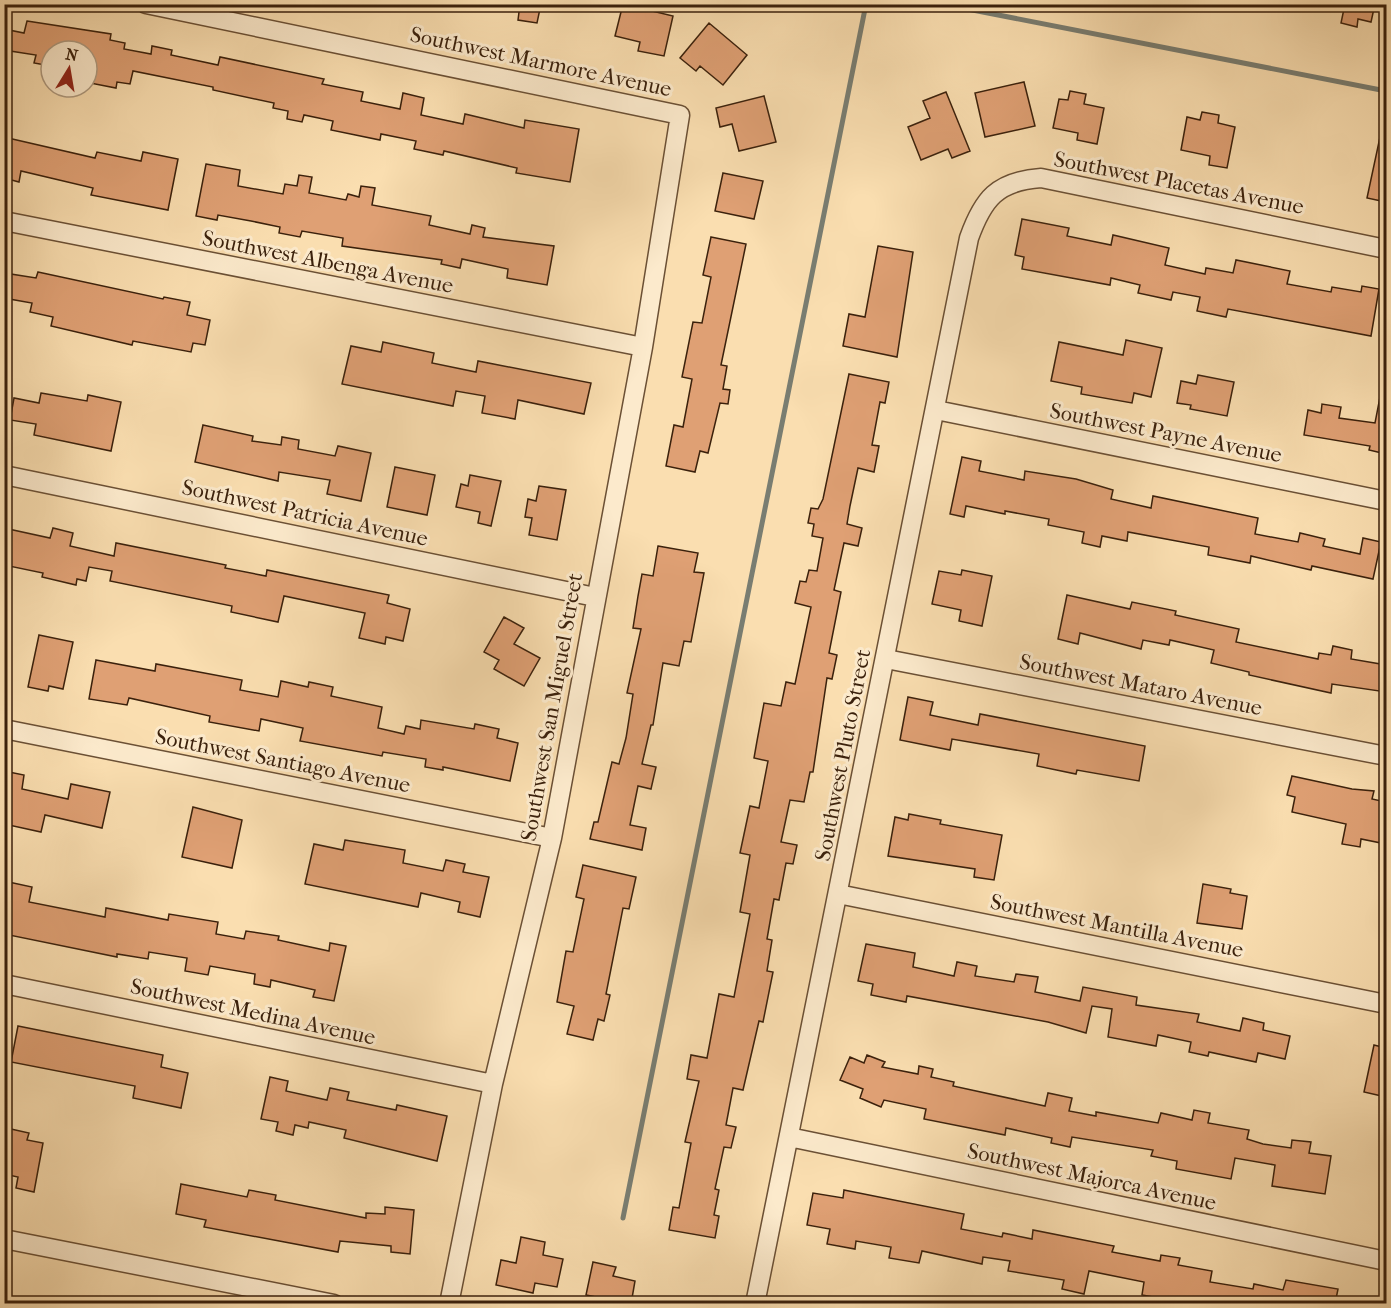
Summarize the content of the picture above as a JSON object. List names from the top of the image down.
{
  "streets": {
    "street": [
      "Southwest Marmore Avenue",
      "Southwest Placetas Avenue",
      "Southwest Albenga Avenue",
      "Southwest Payne Avenue",
      "Southwest Patricia Avenue",
      "Southwest Mataro Avenue",
      "Southwest San Miguel Street",
      "Southwest Pluto Street",
      "Southwest Santiago Avenue",
      "Southwest Mantilla Avenue",
      "Southwest Medina Avenue",
      "Southwest Majorca Avenue"
    ]
  },
  "crossings": [
    ["Southwest Marmore Avenue", "Southwest San Miguel Street"],
    ["Southwest Placetas Avenue", "Southwest Pluto Street"],
    ["Southwest Albenga Avenue", "Southwest San Miguel Street"],
    ["Southwest Payne Avenue", "Southwest Pluto Street"],
    ["Southwest Patricia Avenue", "Southwest San Miguel Street"],
    ["Southwest Mataro Avenue", "Southwest Pluto Street"],
    ["Southwest San Miguel Street", "Southwest Santiago Avenue"],
    ["Southwest San Miguel Street", "Southwest Medina Avenue"],
    ["Southwest Pluto Street", "Southwest Mantilla Avenue"],
    ["Southwest Pluto Street", "Southwest Majorca Avenue"]
  ],
  "north": "top"
}
